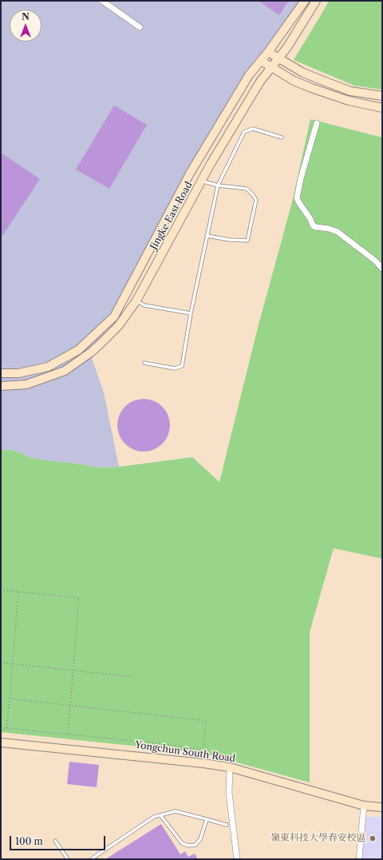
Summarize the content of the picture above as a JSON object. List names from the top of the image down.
{
  "streets": {
    "street": ["Jingke East Road", "Yongchun South Road"]
  },
  "places": ["嶺東科技大學春安校區"],
  "scale_bar": "100 m",
  "north": "top"
}
